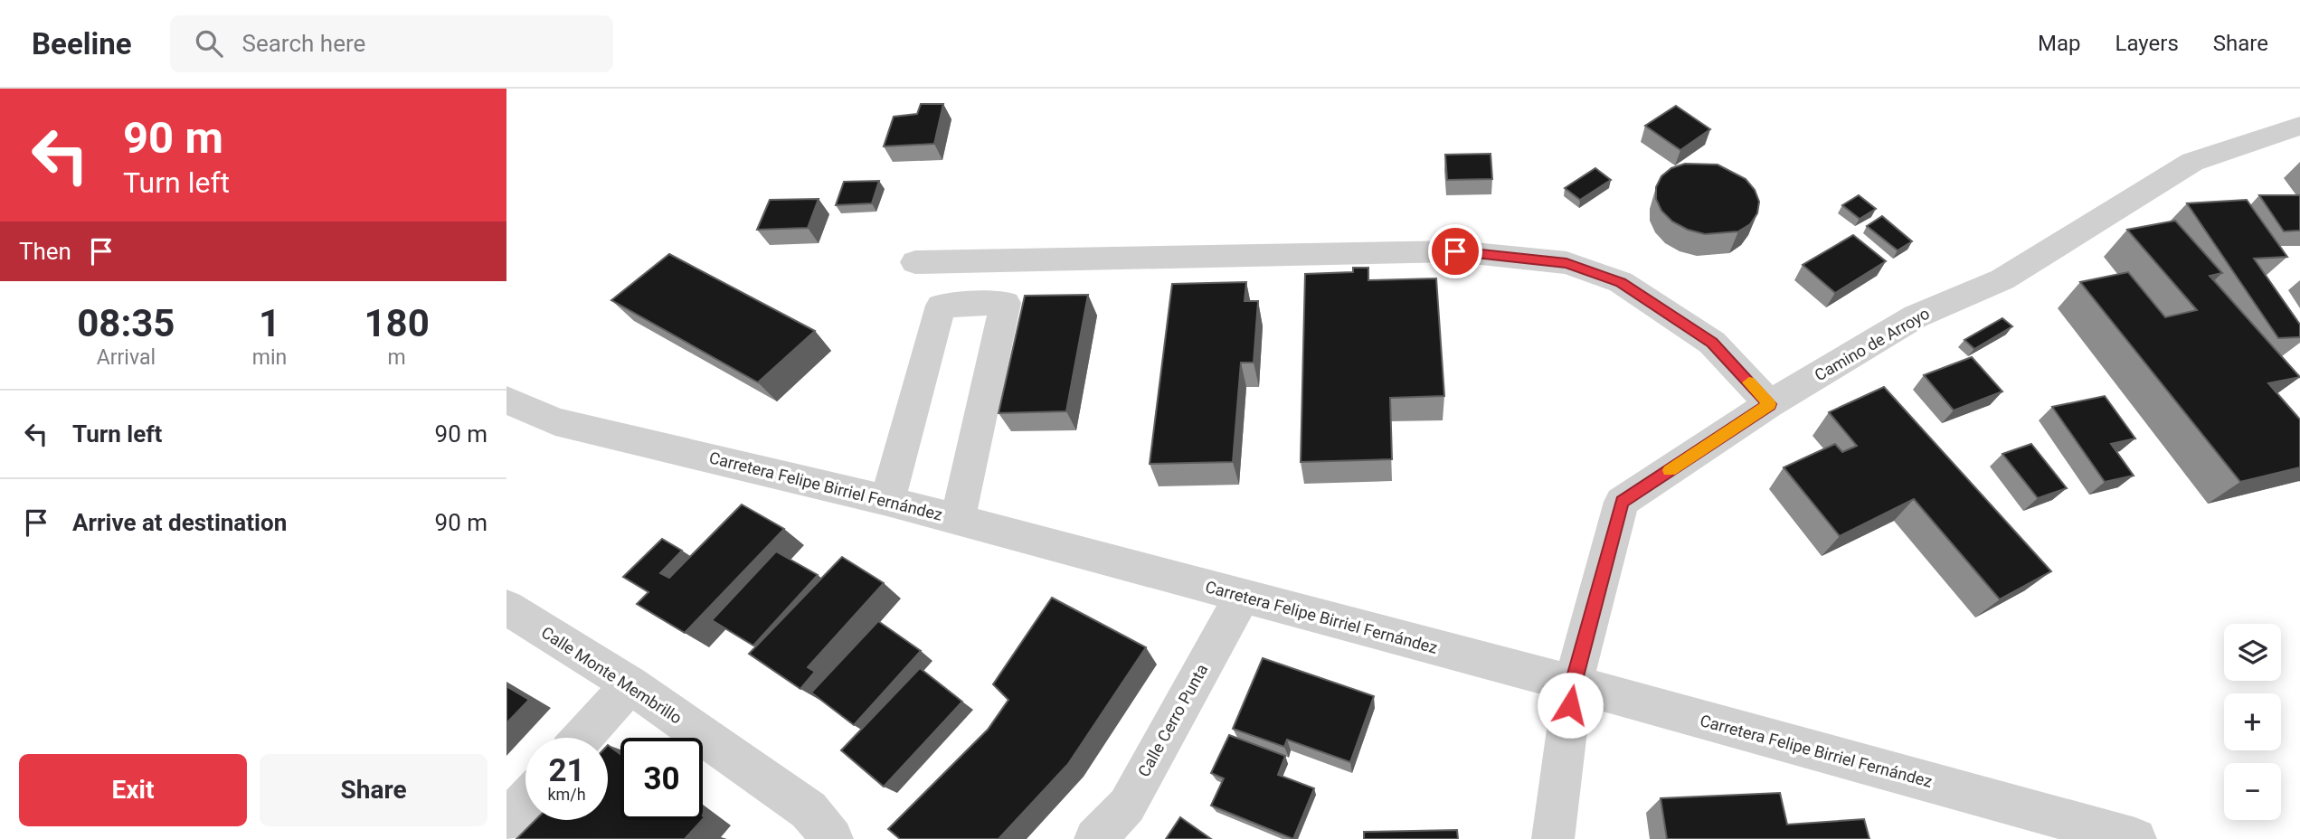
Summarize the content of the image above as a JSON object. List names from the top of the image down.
{
  "streets": {
    "street": [
      "Camino de Arroyo",
      "Carretera Felipe Birriel Fernández",
      "Calle Monte Membrillo",
      "Calle Cerro Punta"
    ]
  },
  "crossings": [
    ["Camino de Arroyo", "Carretera Felipe Birriel Fernández"],
    ["Carretera Felipe Birriel Fernández", "Calle Cerro Punta"]
  ],
  "page": {
    "header": "Beeline",
    "search": "Search here",
    "nav": ["Map", "Layers", "Share"],
    "turn": ["90 m", "Turn left"],
    "then": "Then",
    "eta": [
      "08:35",
      "Arrival",
      "1",
      "min",
      "180",
      "m"
    ],
    "list": [
      {
        "name": "Turn left",
        "value": "90 m"
      },
      {
        "name": "Arrive at destination",
        "value": "90 m"
      }
    ],
    "map_buttons": ["+", "−"],
    "speed": "21 km/h",
    "limit": "30",
    "buttons": ["Exit", "Share"]
  }
}
